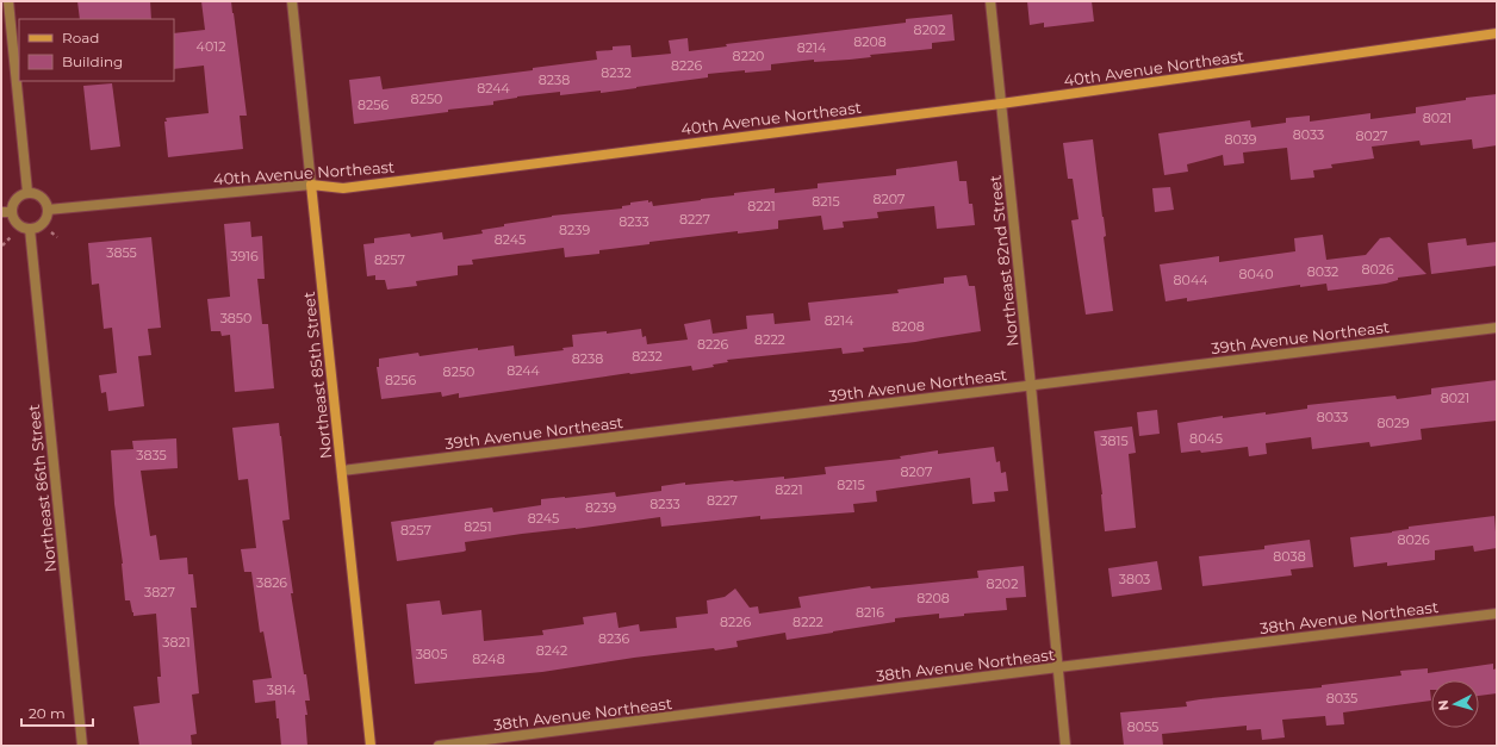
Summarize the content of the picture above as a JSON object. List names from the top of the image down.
{
  "streets": {
    "street": [
      "40th Avenue Northeast",
      "Northeast 82nd Street",
      "39th Avenue Northeast",
      "Northeast 85th Street",
      "Northeast 86th Street",
      "38th Avenue Northeast"
    ]
  },
  "crossings": [
    ["40th Avenue Northeast", "Northeast 82nd Street"],
    ["40th Avenue Northeast", "Northeast 85th Street"],
    ["40th Avenue Northeast", "Northeast 86th Street"],
    ["Northeast 82nd Street", "39th Avenue Northeast"],
    ["Northeast 82nd Street", "38th Avenue Northeast"],
    ["39th Avenue Northeast", "Northeast 85th Street"]
  ],
  "house_numbers": [
    "8202",
    "8208",
    "4012",
    "8214",
    "8220",
    "8226",
    "8232",
    "8238",
    "8244",
    "8250",
    "8256",
    "8021",
    "8033",
    "8027",
    "8039",
    "8207",
    "8215",
    "8221",
    "8227",
    "8233",
    "8239",
    "8245",
    "3855",
    "3916",
    "8257",
    "8026",
    "8032",
    "8040",
    "8044",
    "3850",
    "8214",
    "8208",
    "8222",
    "8226",
    "8232",
    "8238",
    "8244",
    "8250",
    "8256",
    "8021",
    "8033",
    "8029",
    "8045",
    "3815",
    "3835",
    "8207",
    "8215",
    "8221",
    "8227",
    "8233",
    "8239",
    "8245",
    "8251",
    "8257",
    "8026",
    "8038",
    "3803",
    "3826",
    "8202",
    "3827",
    "8208",
    "8216",
    "8226",
    "8222",
    "8236",
    "3821",
    "8242",
    "3805",
    "8248",
    "3814",
    "8035",
    "8055"
  ],
  "legend": ["Road", "Building"],
  "scale_bar": "20 m",
  "north": "left"
}
